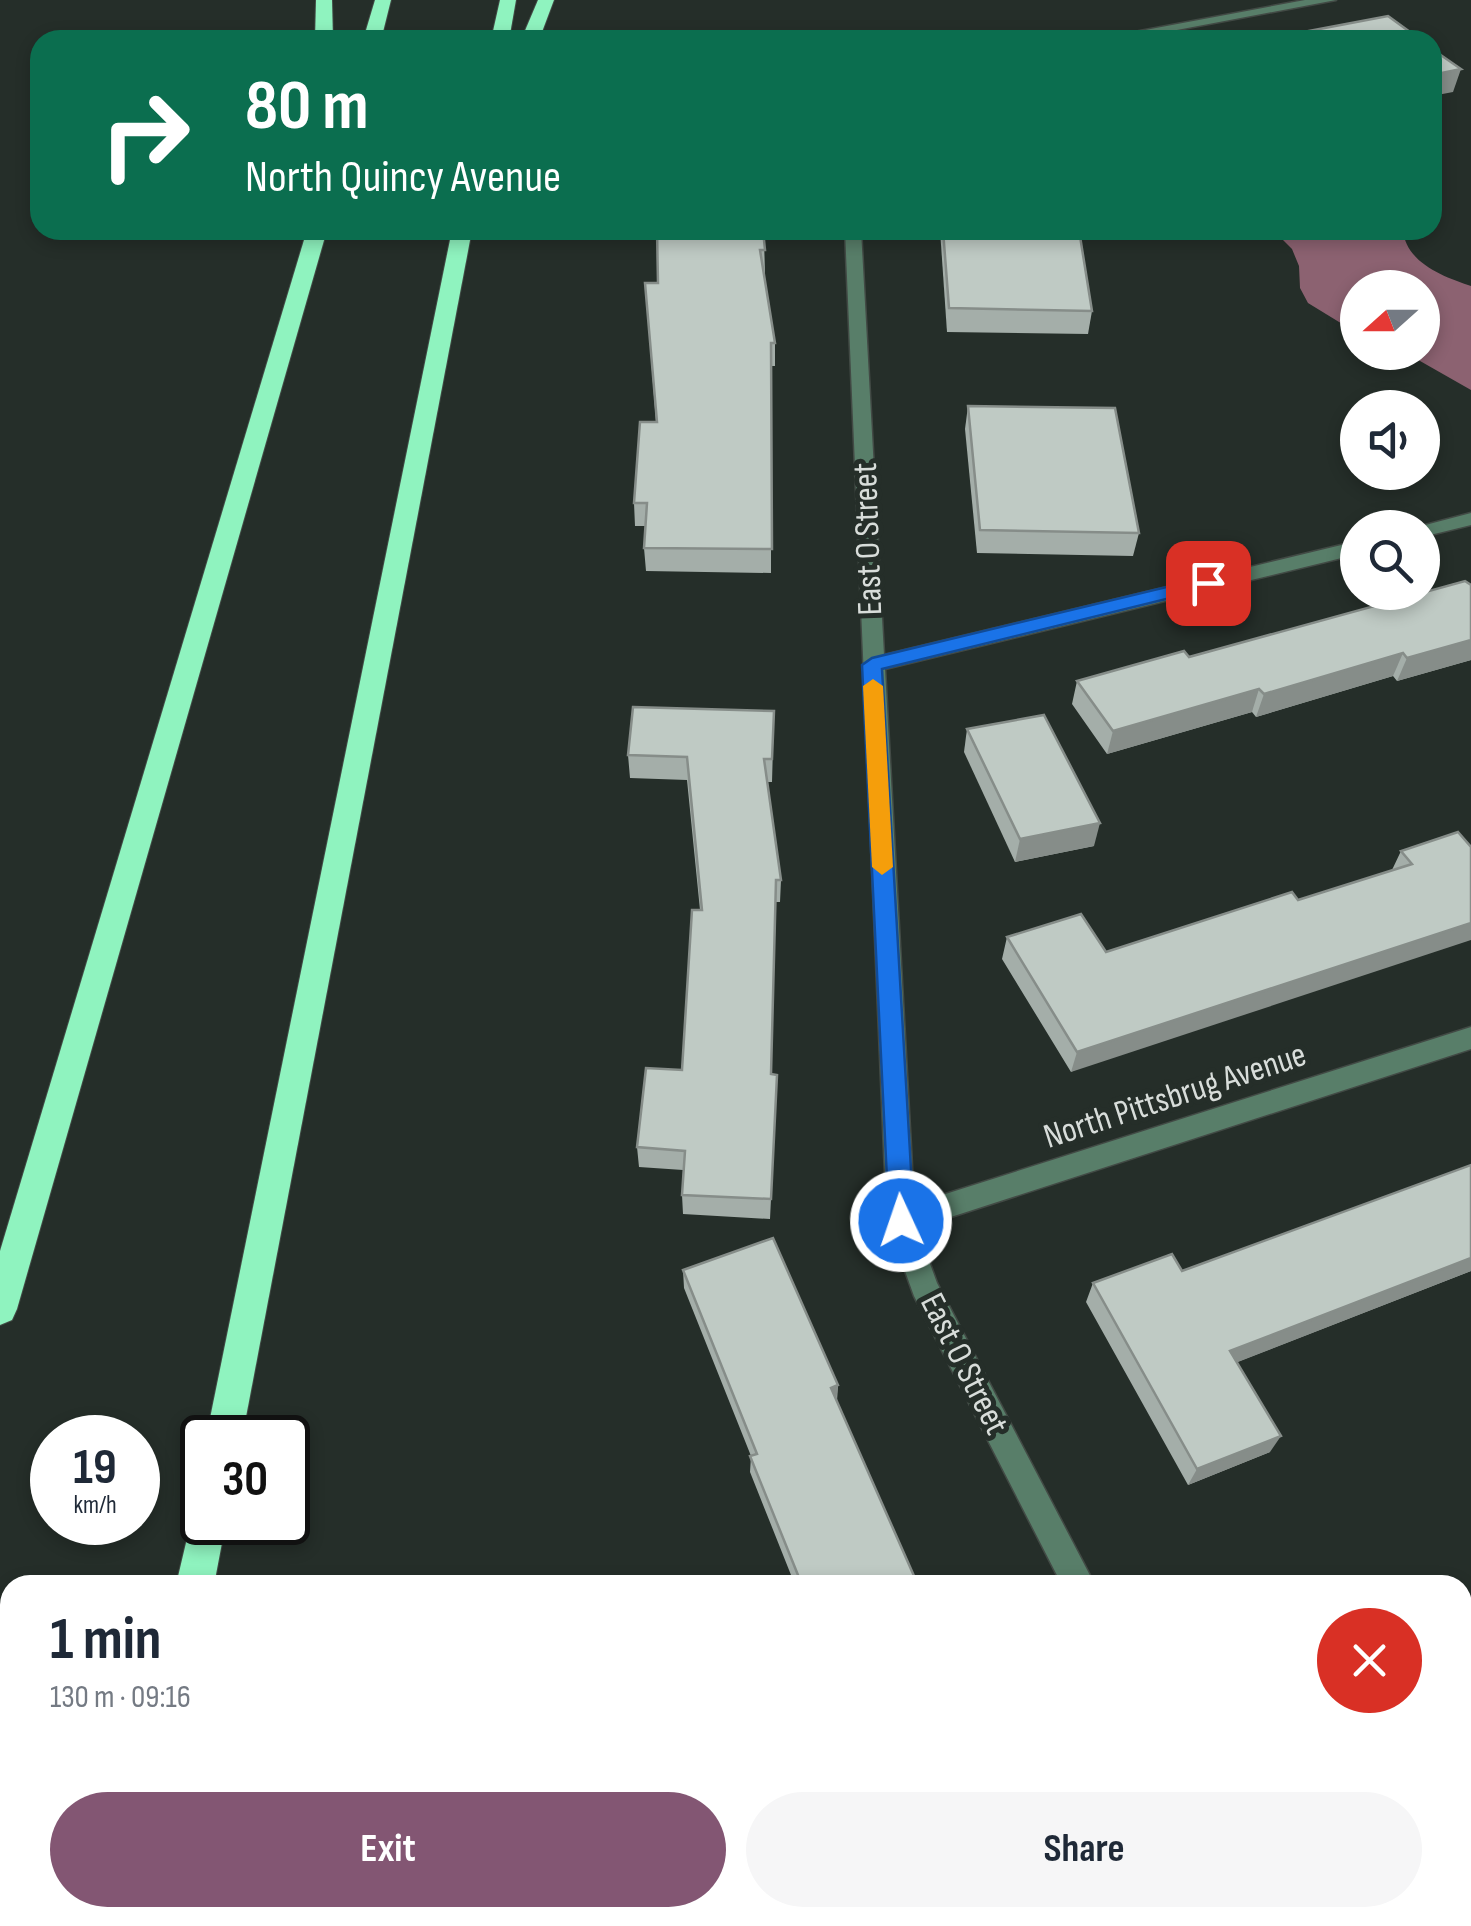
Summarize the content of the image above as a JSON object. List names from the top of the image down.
{
  "streets": {
    "street": ["East O Street", "North Pittsbrug Avenue"]
  },
  "crossings": [
    ["East O Street", "North Pittsbrug Avenue"]
  ],
  "north": "left",
  "page": {
    "turn": ["80 m", "North Quincy Avenue"],
    "speed": "19 km/h",
    "limit": "30",
    "heading": ["1 min", "130 m · 09:16"],
    "buttons": ["Exit", "Share"]
  }
}
